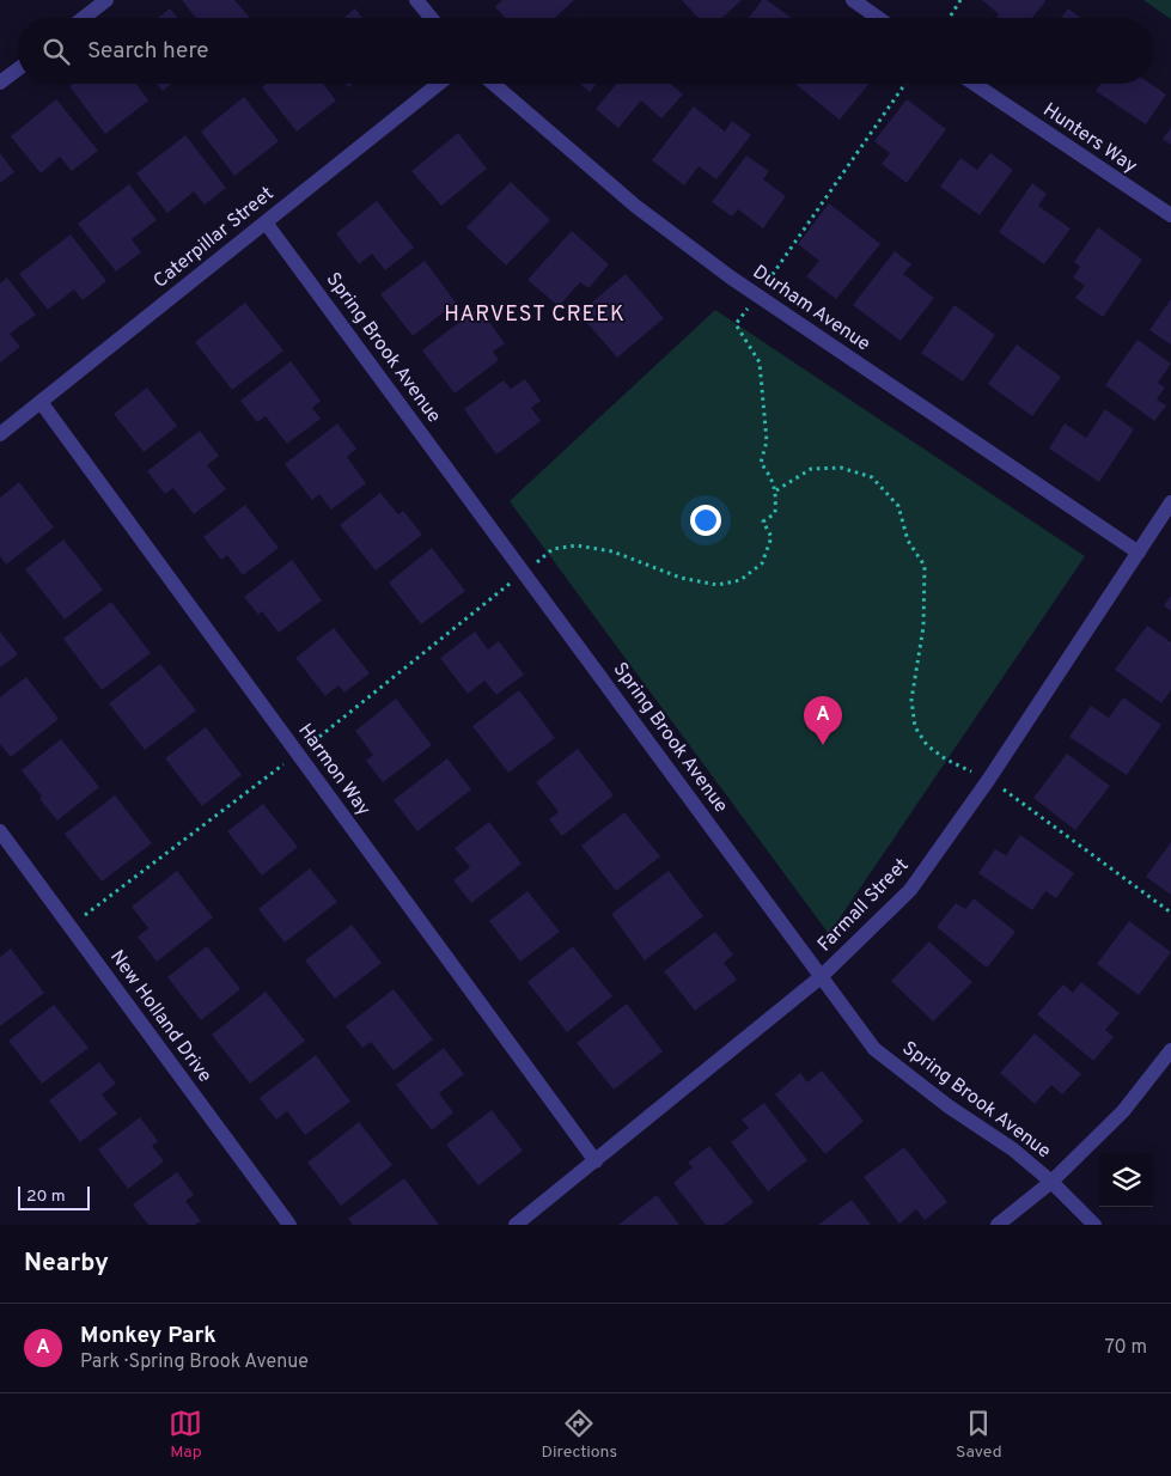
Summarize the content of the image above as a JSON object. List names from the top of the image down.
{
  "streets": {
    "street": [
      "Hunters Way",
      "Caterpillar Street",
      "Durham Avenue",
      "Spring Brook Avenue",
      "Harmon Way",
      "Farmall Street",
      "New Holland Drive"
    ]
  },
  "crossings": [
    ["Caterpillar Street", "Spring Brook Avenue"],
    ["Caterpillar Street", "Harmon Way"],
    ["Durham Avenue", "Farmall Street"],
    ["Spring Brook Avenue", "Farmall Street"],
    ["Harmon Way", "Farmall Street"]
  ],
  "districts": ["HARVEST CREEK"],
  "scale_bar": "20 m",
  "page": {
    "search": "Search here",
    "pins": "A",
    "scale": "20 m",
    "heading": "Nearby",
    "list": [
      {
        "mark": "A",
        "name": "Monkey Park",
        "note": "Park · Spring Brook Avenue",
        "value": "70 m"
      }
    ],
    "nav": ["Map", "Directions", "Saved"]
  }
}
